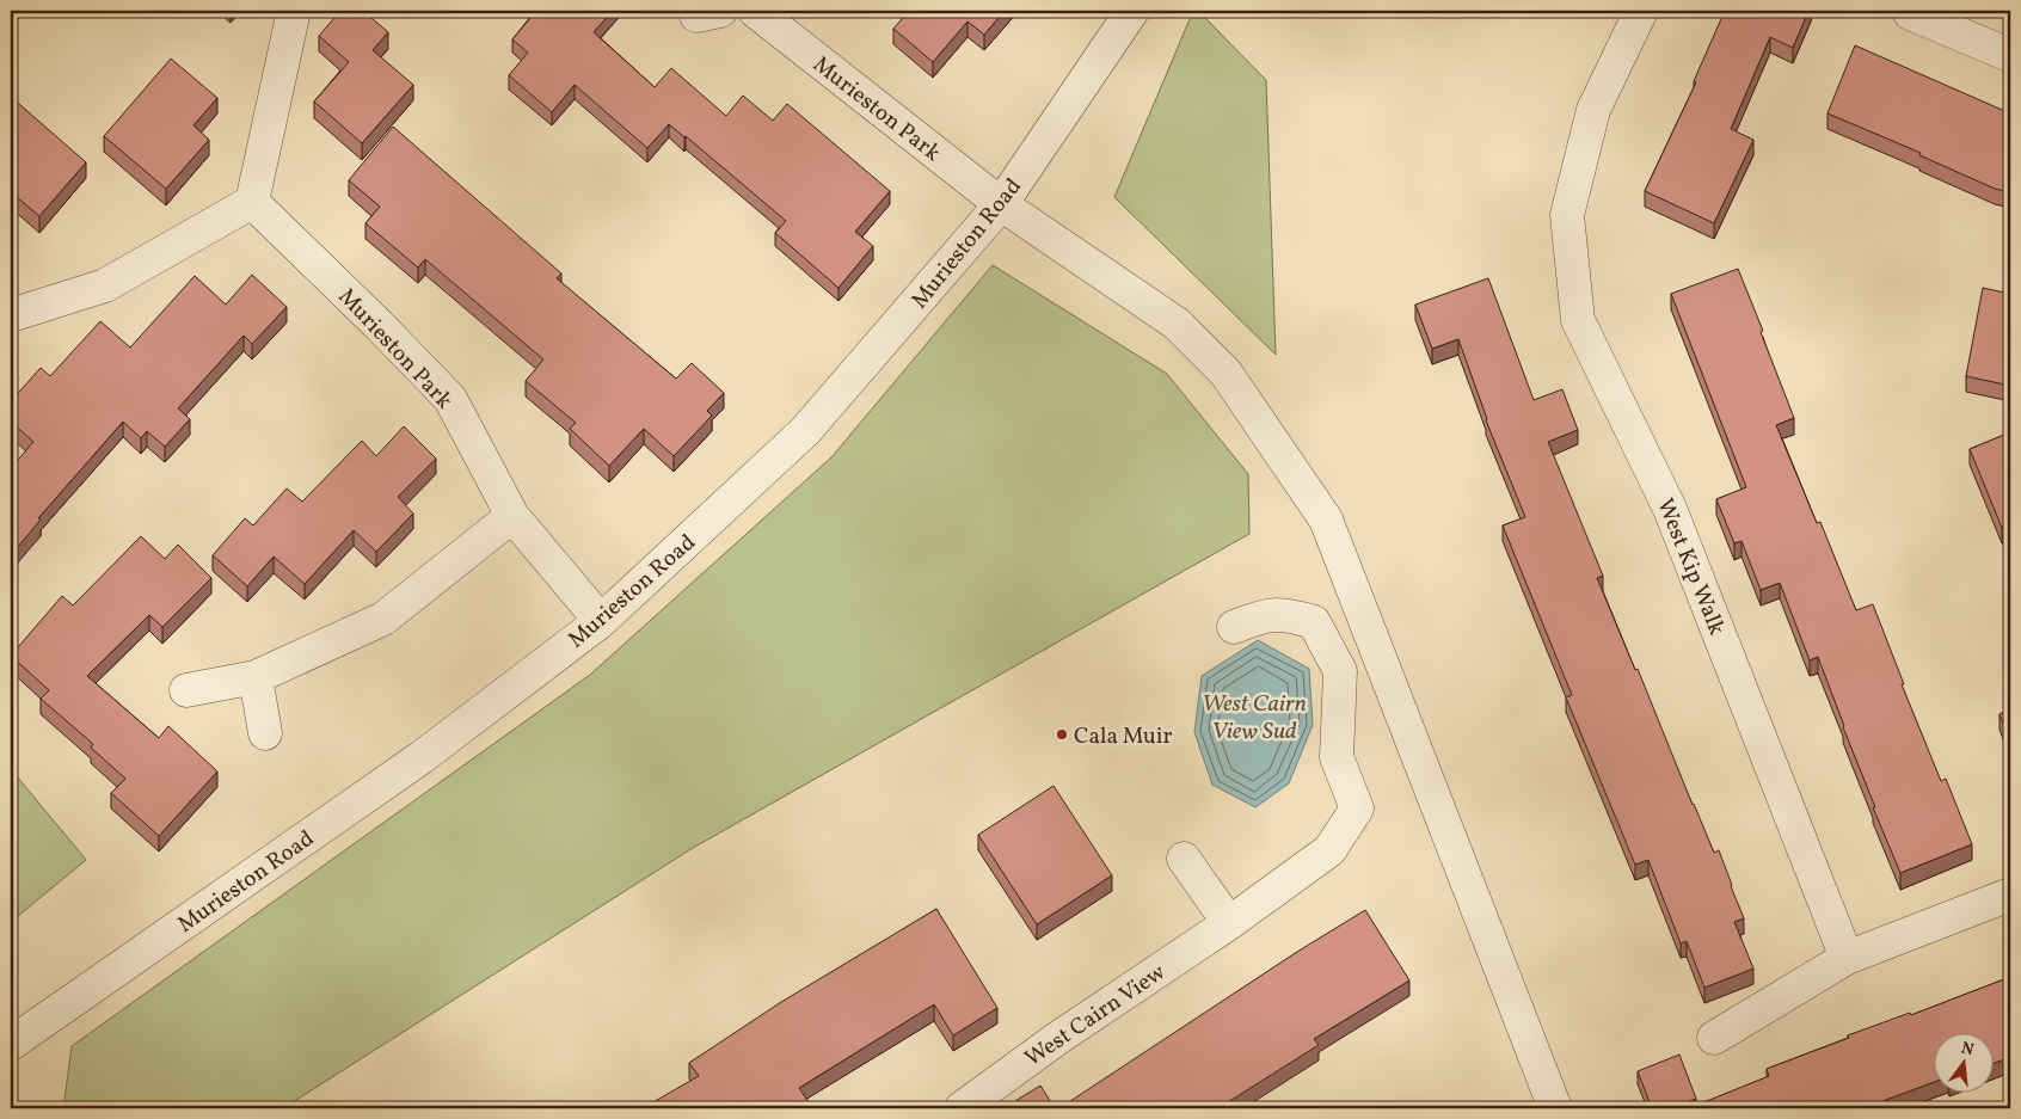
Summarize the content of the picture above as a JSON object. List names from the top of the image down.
{
  "streets": {
    "street": [
      "Murieston Park",
      "Murieston Road",
      "West Kip Walk",
      "West Cairn View"
    ]
  },
  "crossings": [
    ["Murieston Park", "Murieston Road"]
  ],
  "water": ["West Cairn View Sud"],
  "places": ["Cala Muir"],
  "north": "top"
}
